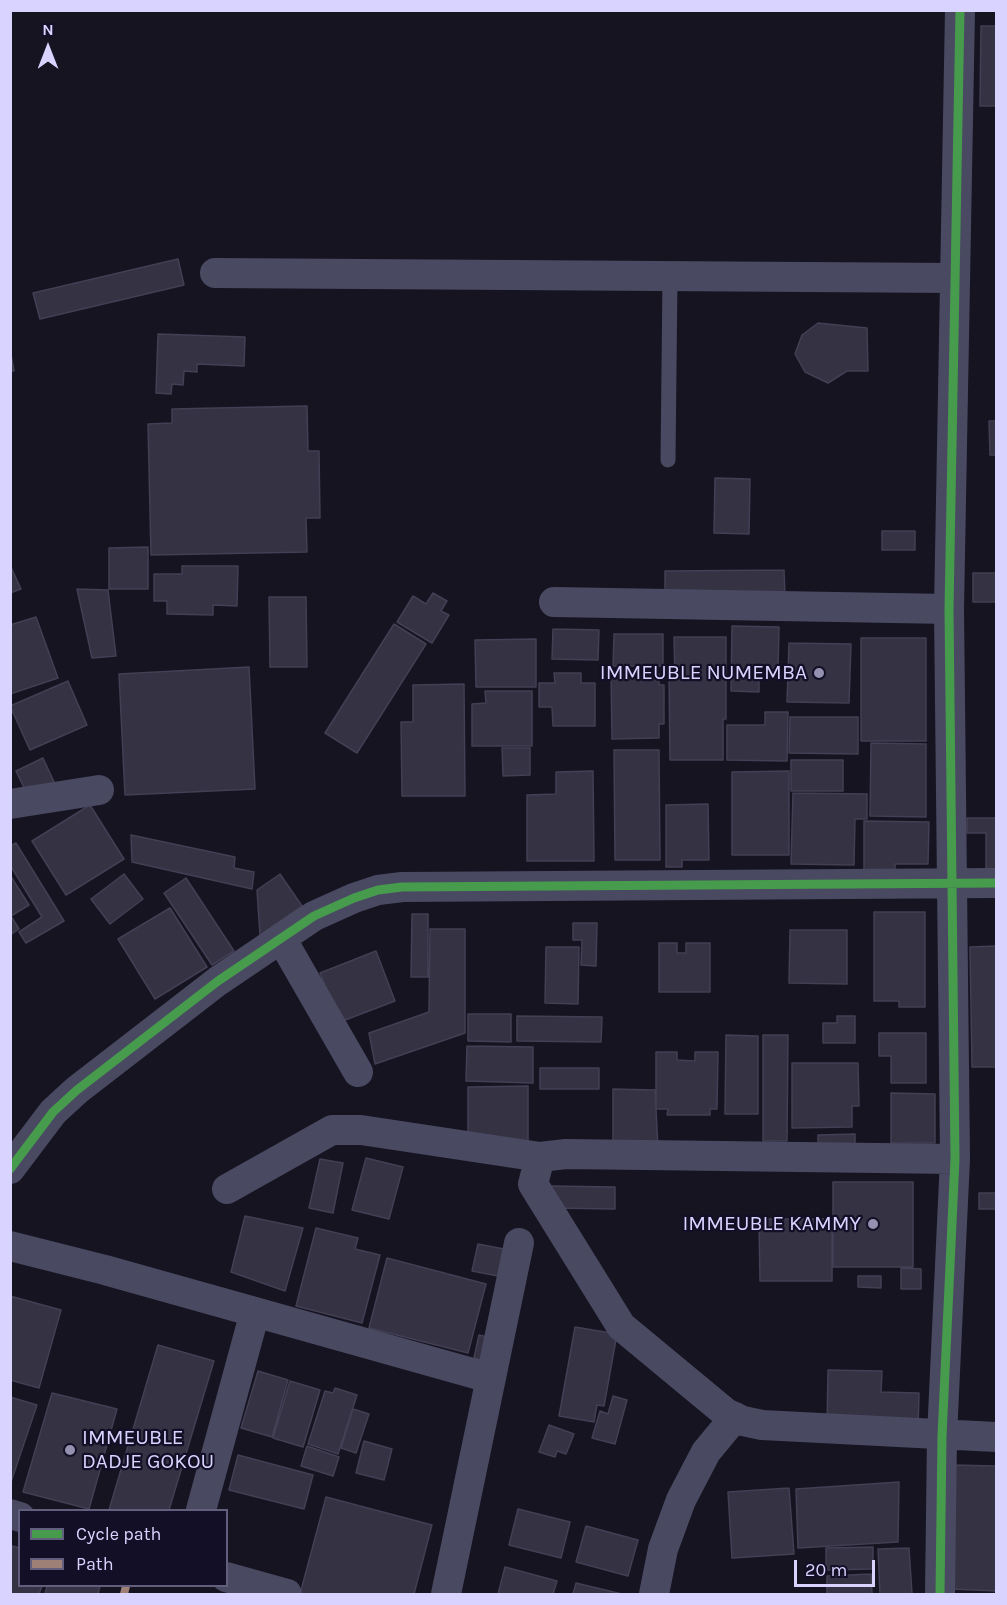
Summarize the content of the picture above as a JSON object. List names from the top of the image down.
{
  "places": ["IMMEUBLE NUMEMBA", "IMMEUBLE KAMMY", "IMMEUBLE DADJE GOKOU"],
  "legend": ["Cycle path", "Path"],
  "scale_bar": "20 m",
  "north": "top"
}
